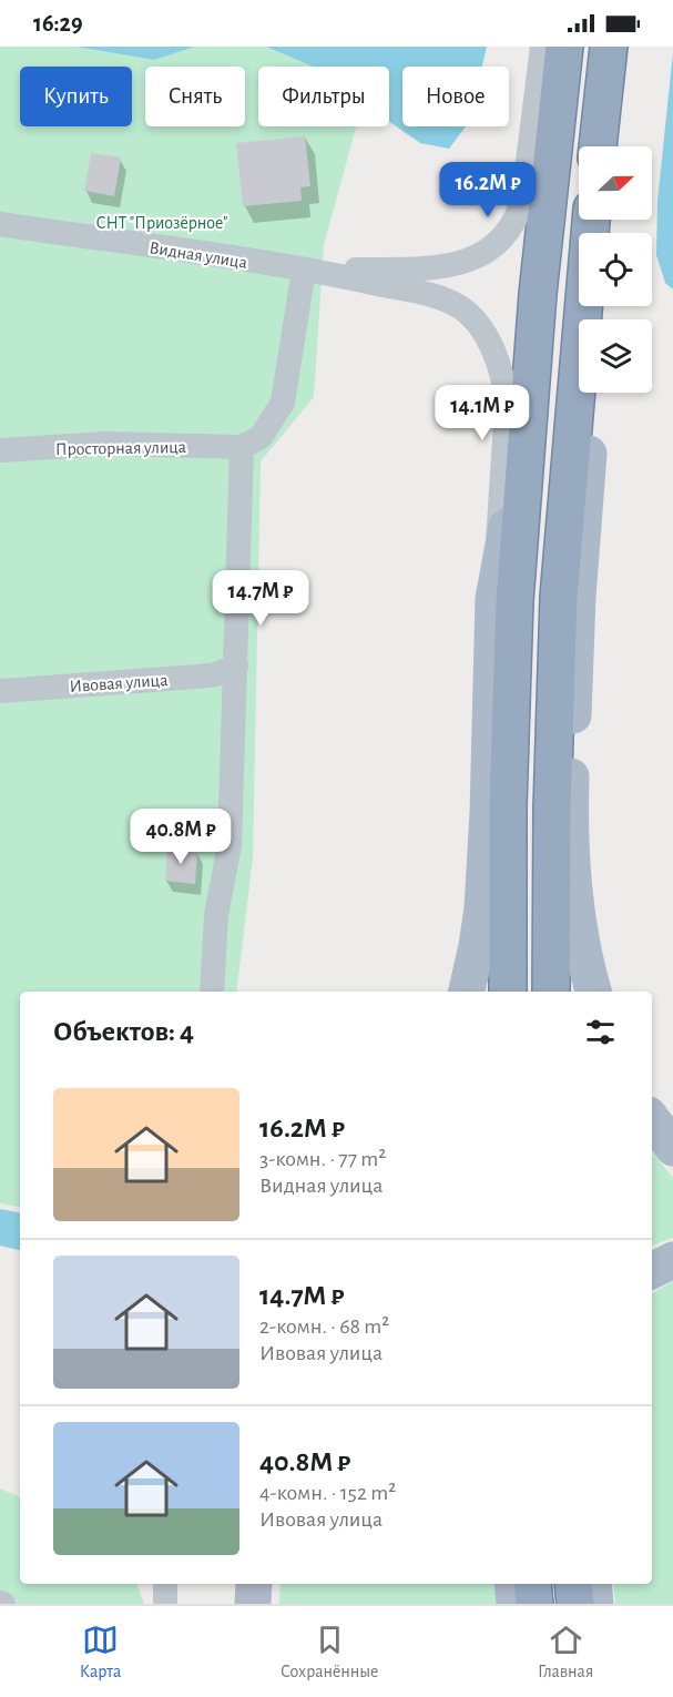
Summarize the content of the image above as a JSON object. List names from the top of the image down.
{
  "streets": {
    "street": ["Видная улица", "Просторная улица", "Ивовая улица"]
  },
  "parks": ["СНТ \"Приозёрное\""],
  "north": "right",
  "page": {
    "status": "16:29",
    "chip": [
      "Купить",
      "Снять",
      "Фильтры",
      "Новое"
    ],
    "price": [
      "16.2M ₽",
      "14.1M ₽",
      "14.7M ₽",
      "40.8M ₽"
    ],
    "heading": "Объектов: 4",
    "list": [
      {
        "name": "16.2M ₽",
        "note": "3-комн. · 77 m² · Видная улица"
      },
      {
        "name": "14.7M ₽",
        "note": "2-комн. · 68 m² · Ивовая улица"
      },
      {
        "name": "40.8M ₽",
        "note": "4-комн. · 152 m² · Ивовая улица"
      }
    ],
    "tabs": ["Карта", "Сохранённые", "Главная"]
  }
}
